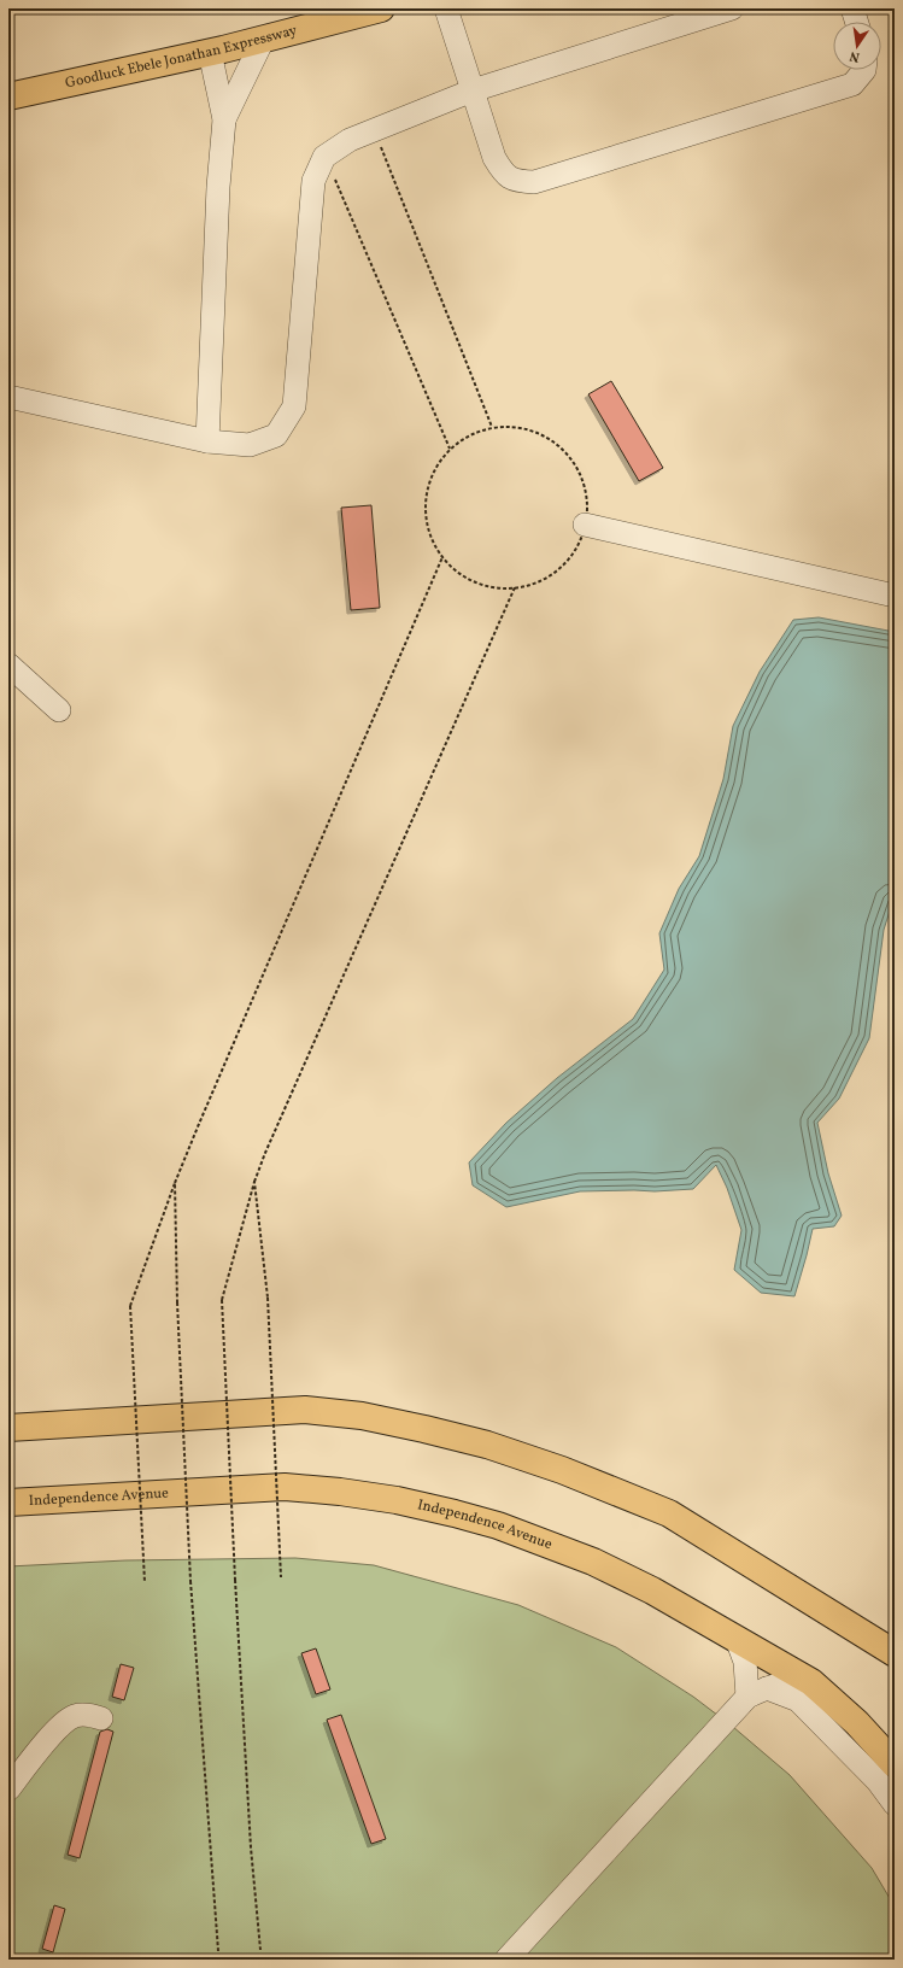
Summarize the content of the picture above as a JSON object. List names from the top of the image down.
{
  "streets": {
    "main road": ["Goodluck Ebele Jonathan Expressway", "Independence Avenue"]
  },
  "north": "bottom"
}
